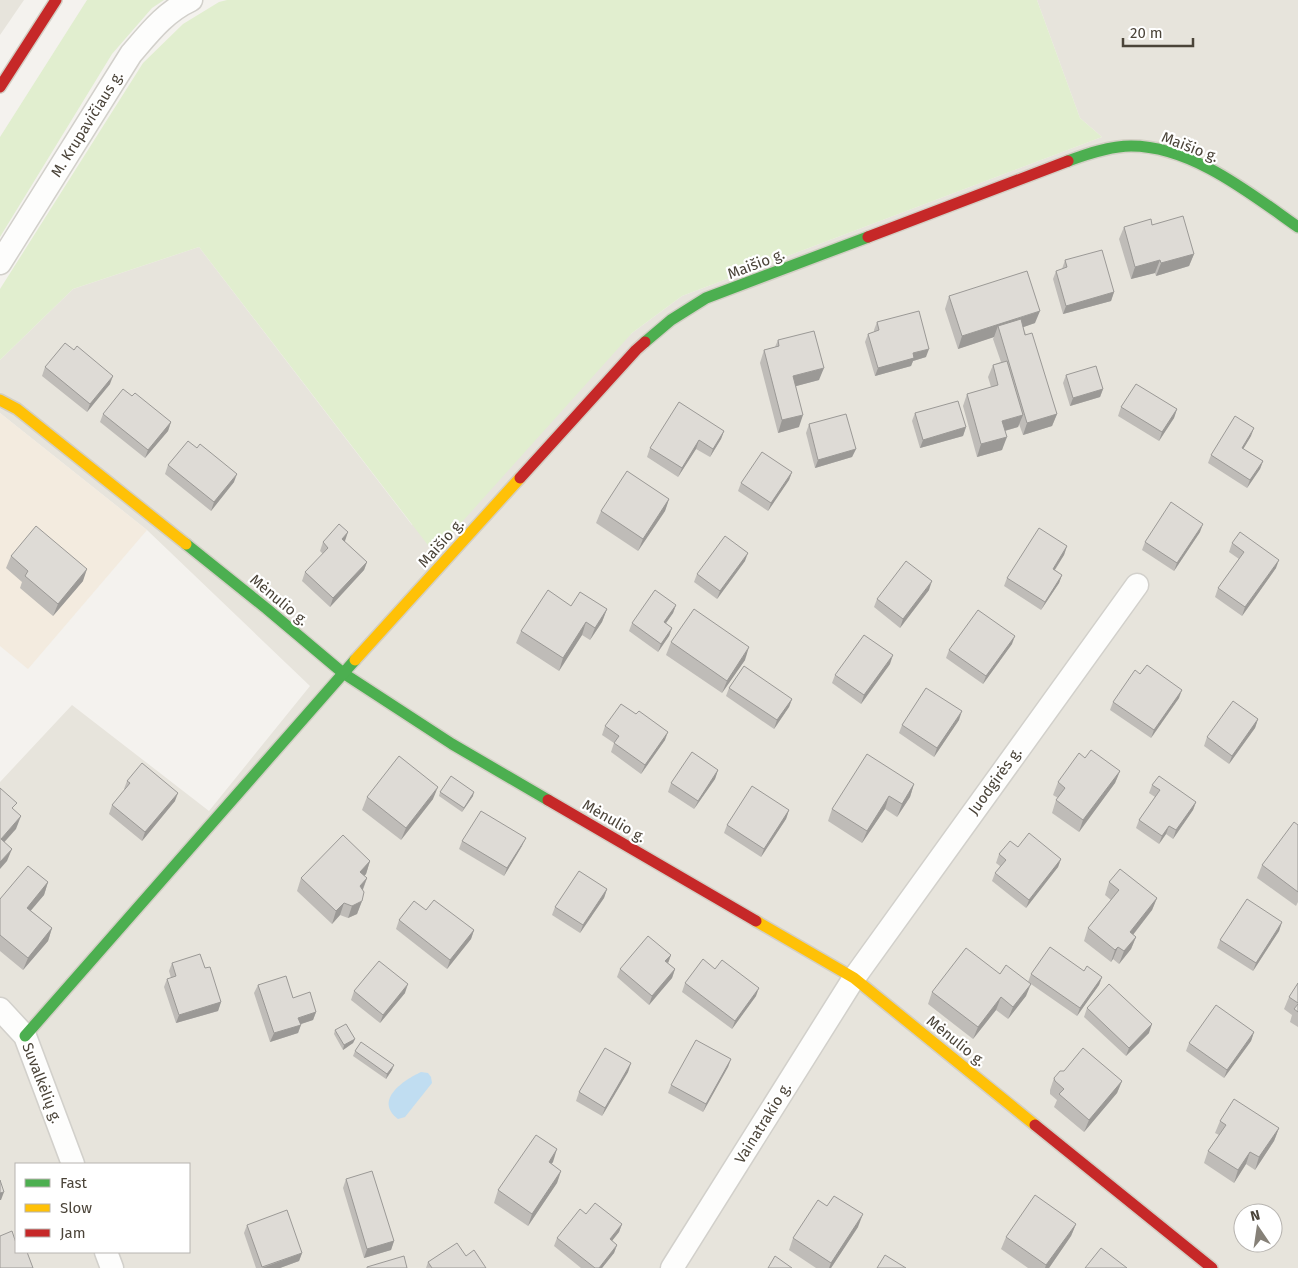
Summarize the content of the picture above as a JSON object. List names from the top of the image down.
{
  "streets": {
    "street": [
      "M. Krupavičiaus g.",
      "Maišio g.",
      "Mėnulio g.",
      "Juodgirės g.",
      "Suvalkėlių g.",
      "Vainatrakio g."
    ]
  },
  "crossings": [
    ["Maišio g.", "Mėnulio g."],
    ["Maišio g.", "Suvalkėlių g."],
    ["Mėnulio g.", "Juodgirės g."],
    ["Mėnulio g.", "Vainatrakio g."],
    ["Juodgirės g.", "Vainatrakio g."]
  ],
  "legend": ["Fast", "Slow", "Jam"],
  "scale_bar": "20 m",
  "north": "top"
}
